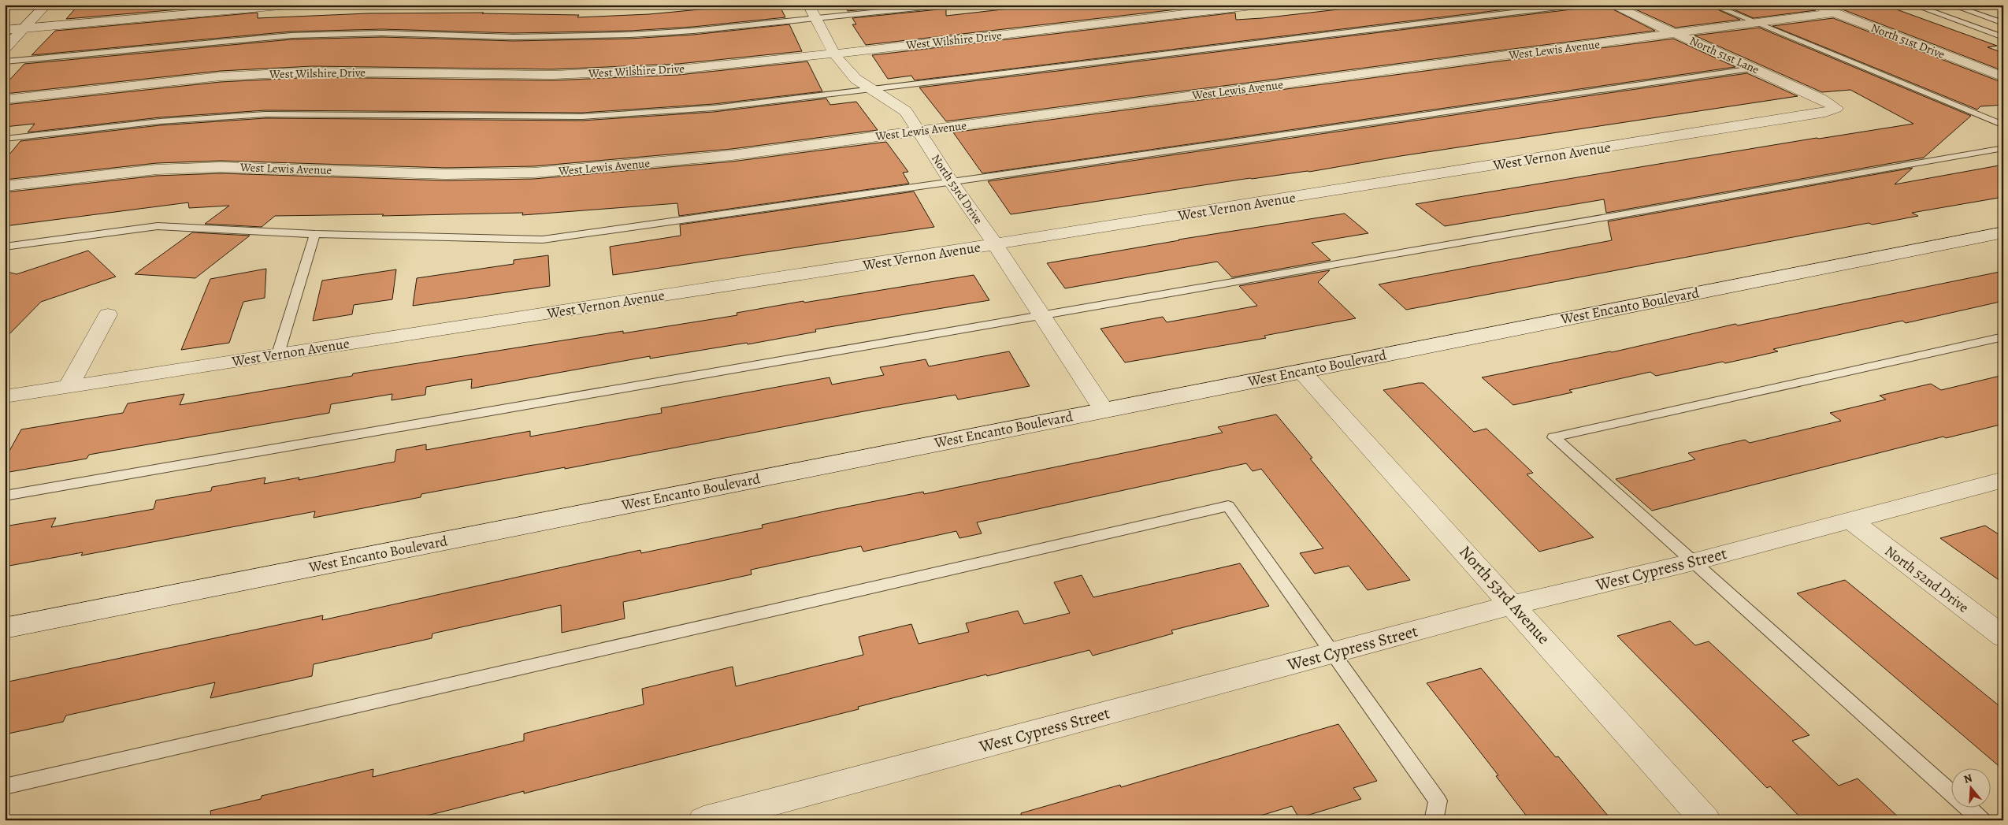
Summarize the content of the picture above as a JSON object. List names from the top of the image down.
{
  "streets": {
    "street": [
      "West Wilshire Drive",
      "North 51st Drive",
      "West Lewis Avenue",
      "North 51st Lane",
      "West Vernon Avenue",
      "North 53rd Drive",
      "West Encanto Boulevard",
      "West Cypress Street",
      "North 52nd Drive",
      "North 53rd Avenue"
    ]
  },
  "crossings": [
    ["West Wilshire Drive", "North 53rd Drive"],
    ["North 51st Drive", "West Lewis Avenue"],
    ["West Lewis Avenue", "North 51st Lane"],
    ["West Lewis Avenue", "North 53rd Drive"],
    ["North 51st Lane", "West Vernon Avenue"],
    ["West Vernon Avenue", "North 53rd Drive"],
    ["North 53rd Drive", "West Encanto Boulevard"],
    ["West Encanto Boulevard", "North 53rd Avenue"],
    ["West Cypress Street", "North 52nd Drive"],
    ["West Cypress Street", "North 53rd Avenue"]
  ],
  "north": "top"
}
